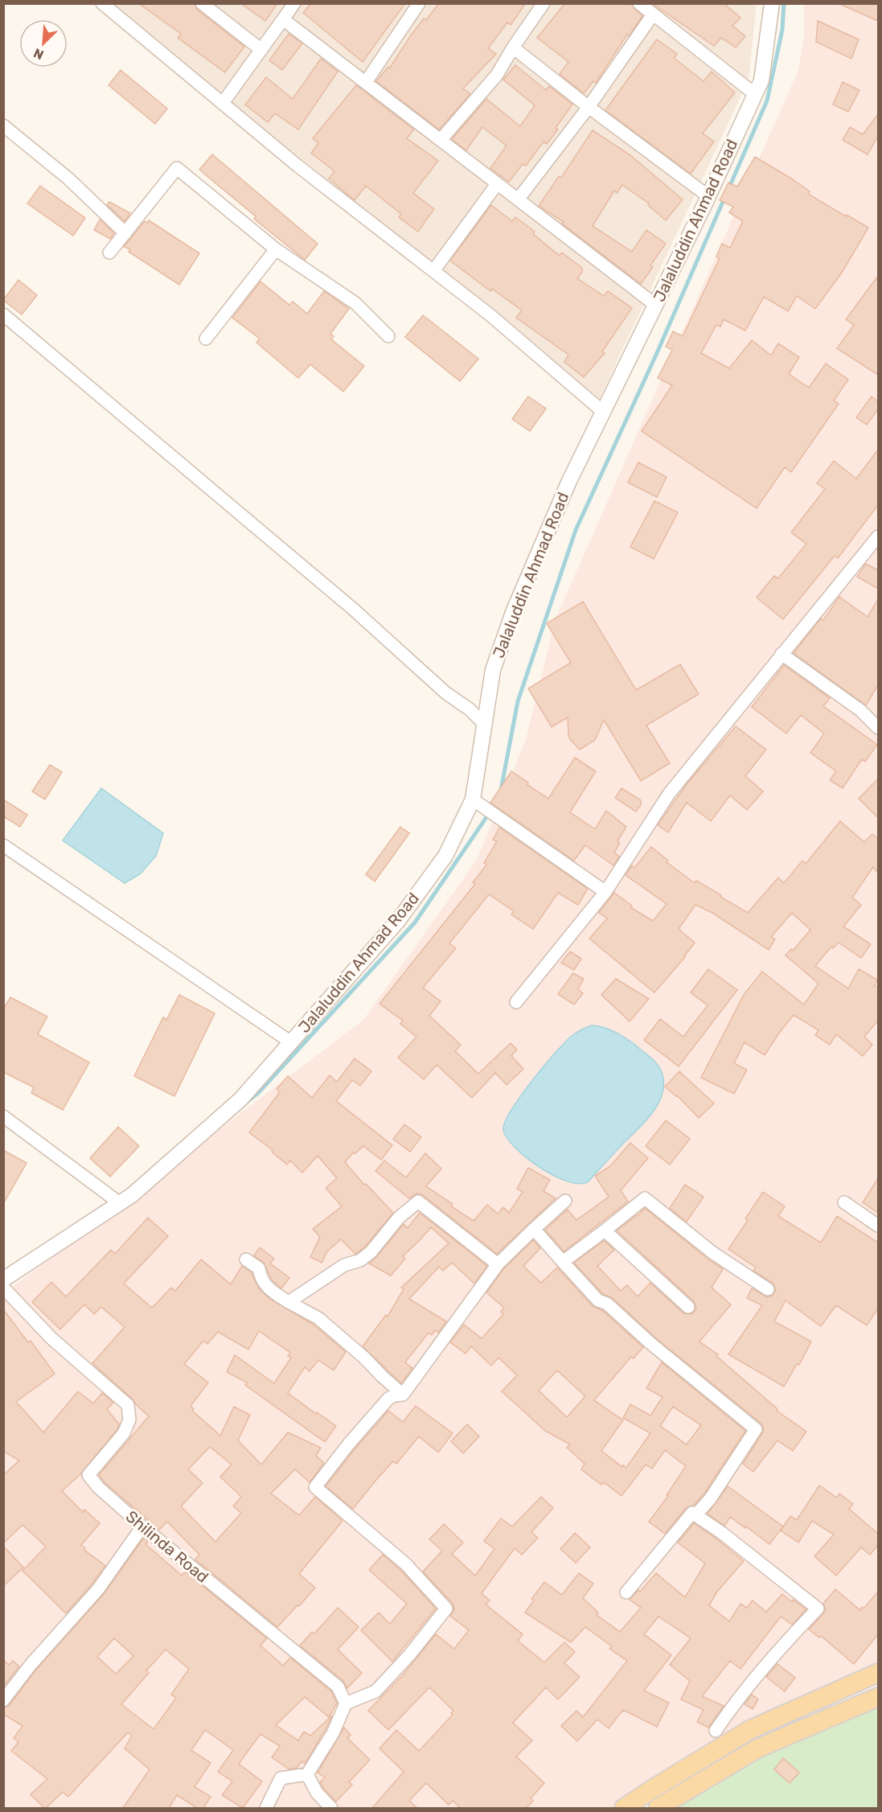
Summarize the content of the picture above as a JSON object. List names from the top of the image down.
{
  "streets": {
    "street": ["Jalaluddin Ahmad Road", "Shilinda Road"]
  },
  "north": "bottom left"
}
